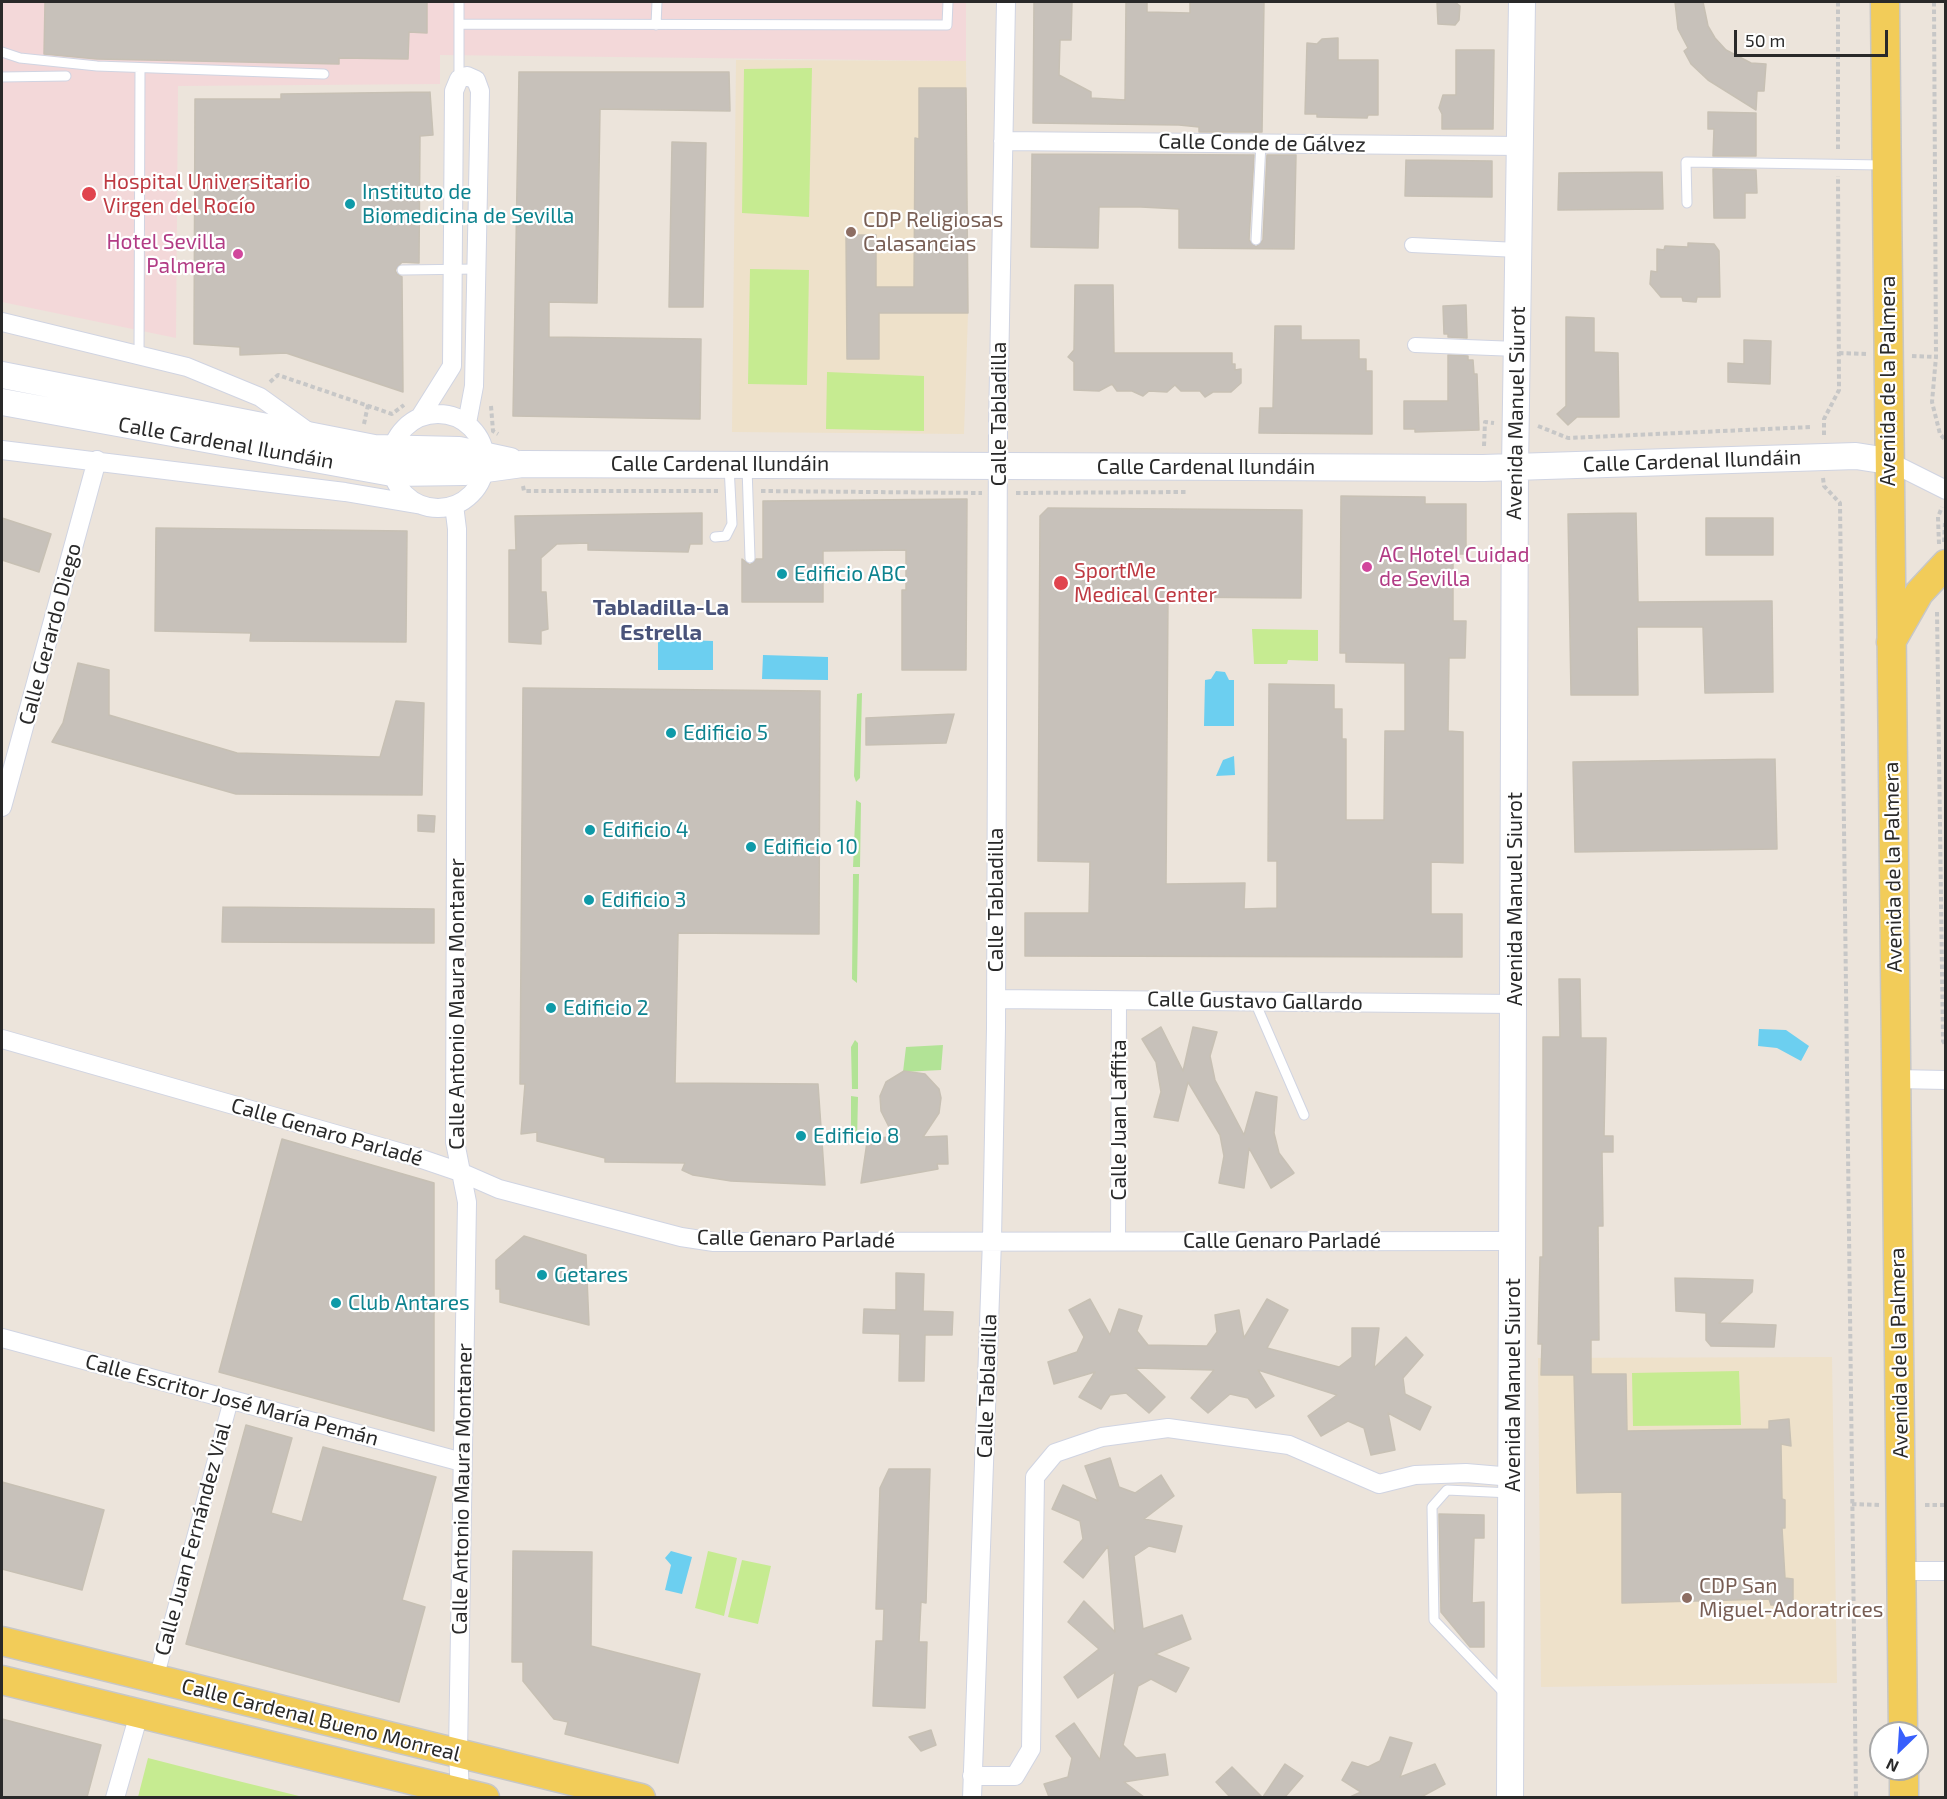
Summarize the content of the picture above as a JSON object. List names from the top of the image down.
{
  "streets": {
    "main road": [
      "Avenida de la Palmera",
      "Avenida Manuel Siurot",
      "Calle Cardenal Ilundáin",
      "Calle Cardenal Bueno Monreal"
    ],
    "street": [
      "Calle Conde de Gálvez",
      "Calle Tabladilla",
      "Calle Gerardo Diego",
      "Calle Gustavo Gallardo",
      "Calle Antonio Maura Montaner",
      "Calle Juan Laffita",
      "Calle Genaro Parladé",
      "Calle Escritor José María Pemán",
      "Calle Juan Fernández Vial"
    ]
  },
  "crossings": [
    ["Calle Conde de Gálvez", "Avenida Manuel Siurot"],
    ["Calle Conde de Gálvez", "Calle Tabladilla"],
    ["Avenida de la Palmera", "Calle Cardenal Ilundáin"],
    ["Avenida Manuel Siurot", "Calle Cardenal Ilundáin"],
    ["Avenida Manuel Siurot", "Calle Gustavo Gallardo"],
    ["Avenida Manuel Siurot", "Calle Genaro Parladé"],
    ["Calle Tabladilla", "Calle Cardenal Ilundáin"],
    ["Calle Tabladilla", "Calle Gustavo Gallardo"],
    ["Calle Tabladilla", "Calle Genaro Parladé"],
    ["Calle Cardenal Ilundáin", "Calle Gerardo Diego"],
    ["Calle Cardenal Ilundáin", "Calle Antonio Maura Montaner"],
    ["Calle Gustavo Gallardo", "Calle Juan Laffita"],
    ["Calle Antonio Maura Montaner", "Calle Genaro Parladé"],
    ["Calle Antonio Maura Montaner", "Calle Escritor José María Pemán"],
    ["Calle Antonio Maura Montaner", "Calle Cardenal Bueno Monreal"],
    ["Calle Juan Laffita", "Calle Genaro Parladé"],
    ["Calle Escritor José María Pemán", "Calle Juan Fernández Vial"],
    ["Calle Juan Fernández Vial", "Calle Cardenal Bueno Monreal"]
  ],
  "districts": ["Tabladilla-La Estrella"],
  "places": [
    "Hospital Universitario Virgen del Rocío",
    "Instituto de Biomedicina de Sevilla",
    "CDP Religiosas Calasancias",
    "Hotel Sevilla Palmera",
    "AC Hotel Cuidad de Sevilla",
    "Edificio ABC",
    "SportMe Medical Center",
    "Edificio 5",
    "Edificio 4",
    "Edificio 10",
    "Edificio 3",
    "Edificio 2",
    "Edificio 8",
    "Getares",
    "Club Antares",
    "CDP San Miguel-Adoratrices"
  ],
  "scale_bar": "50 m",
  "north": "bottom left"
}
